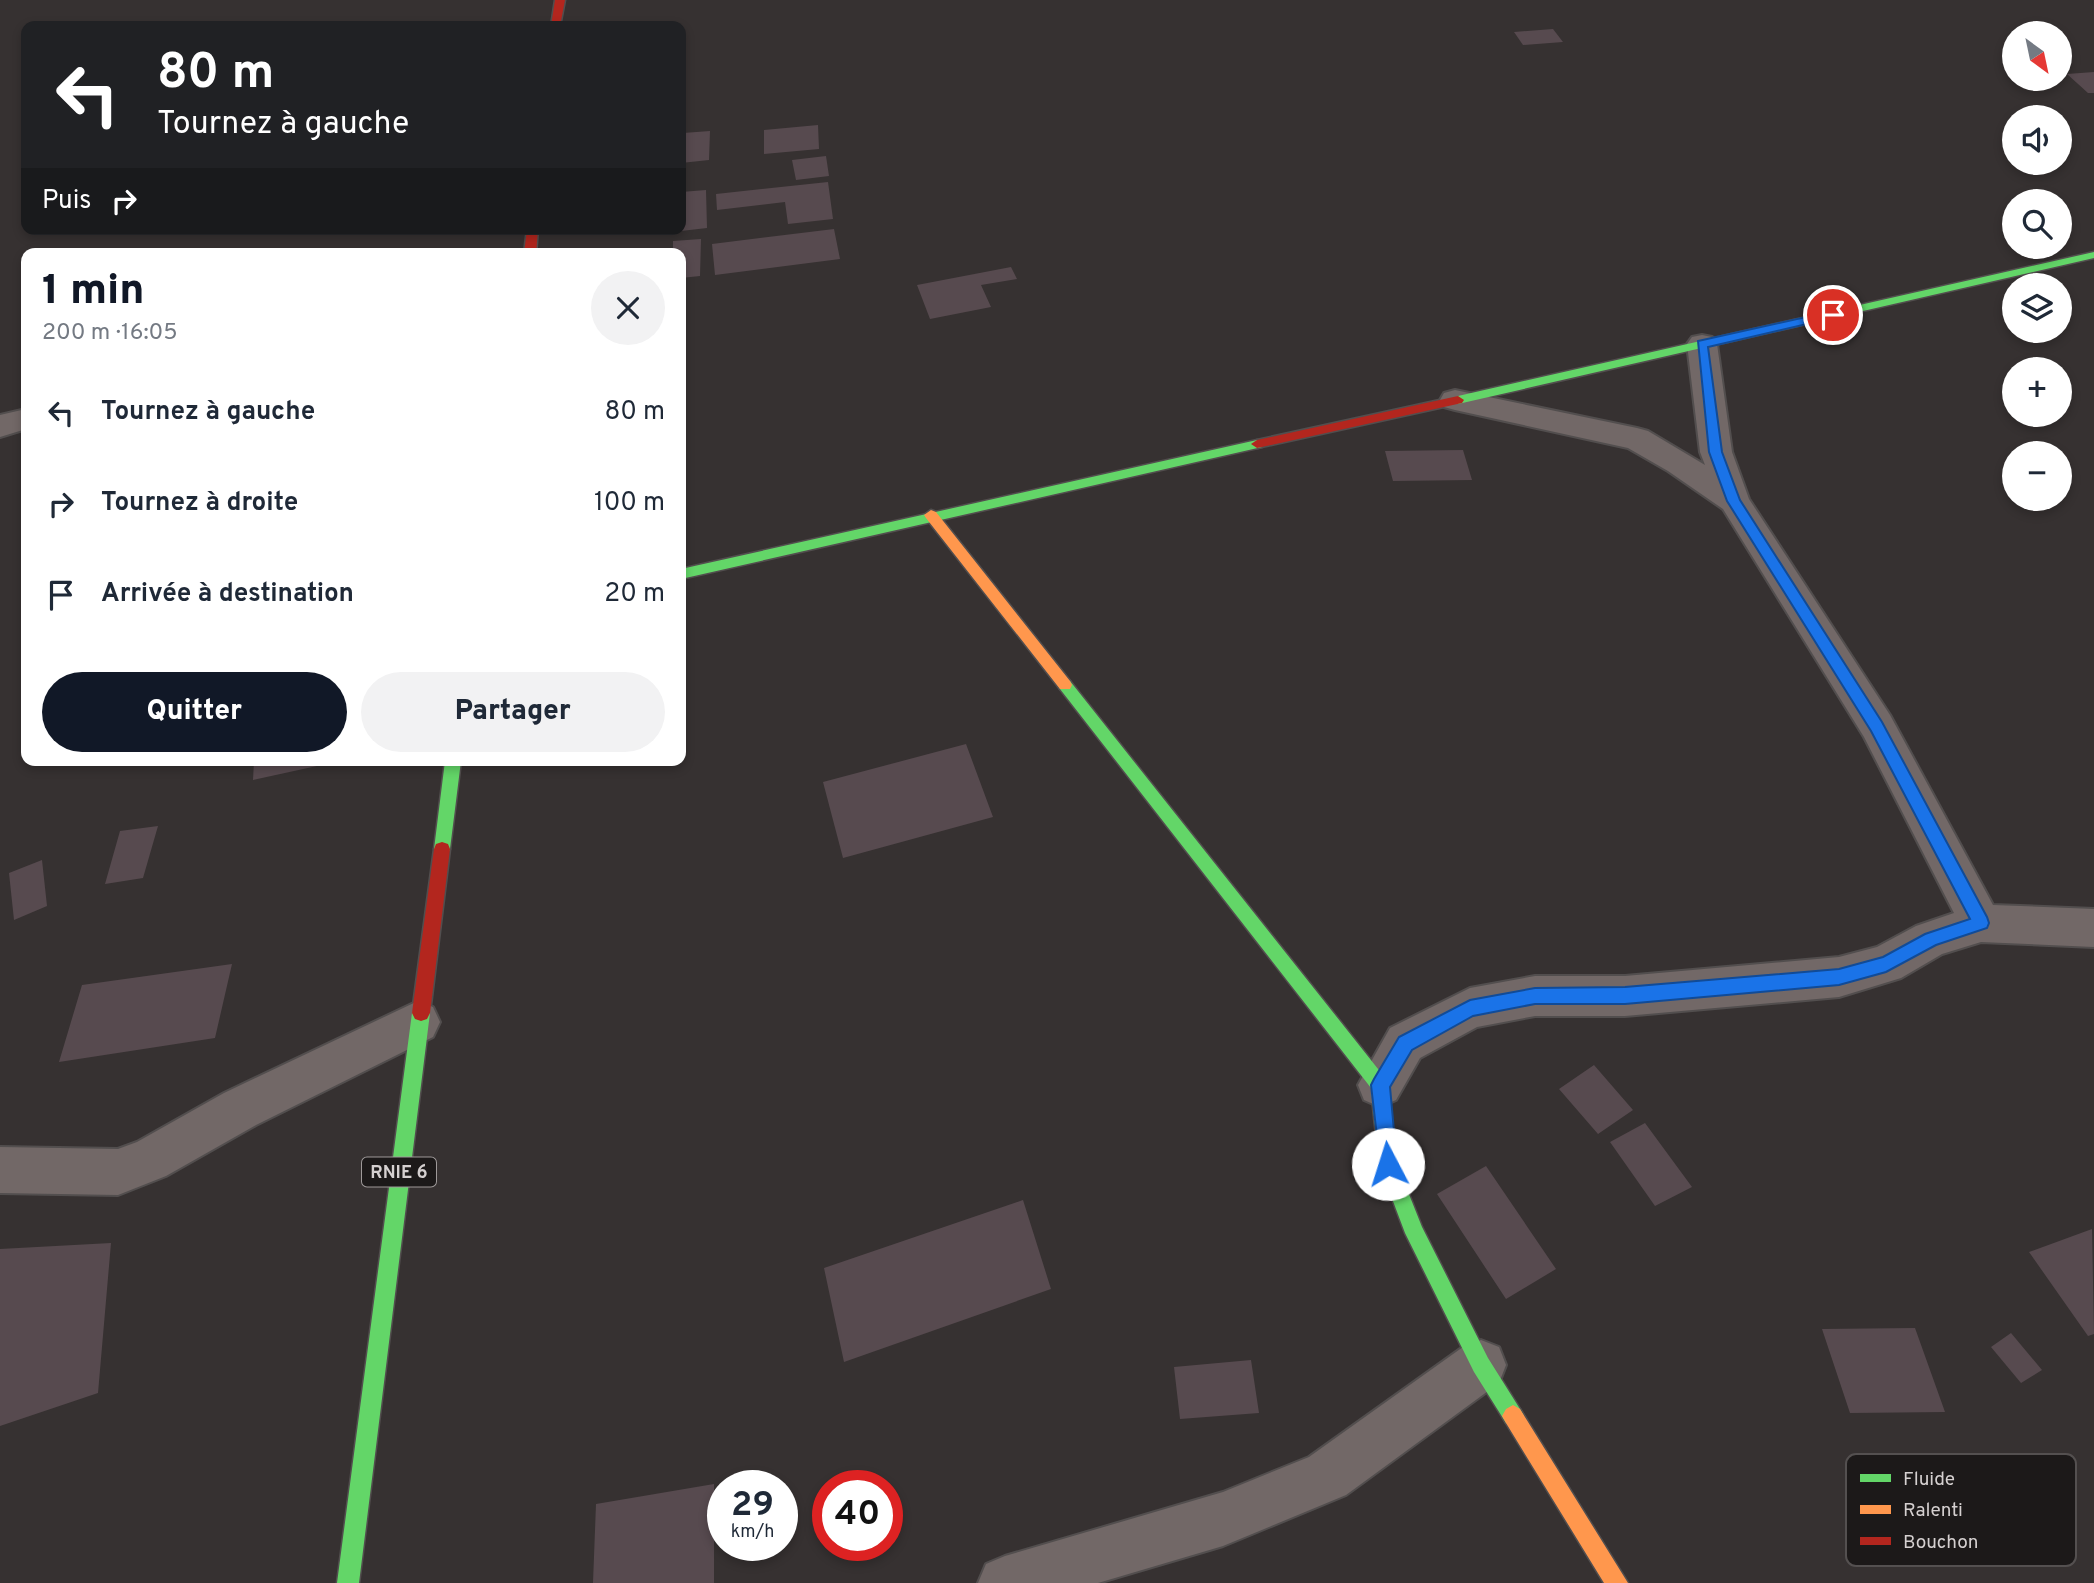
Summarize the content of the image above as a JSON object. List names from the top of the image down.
{
  "streets": {
    "street": ["RNIE 6"]
  },
  "legend": ["Fluide", "Ralenti", "Bouchon"],
  "north": "bottom right",
  "page": {
    "map_buttons": ["+", "−"],
    "turn": ["80 m", "Tournez à gauche"],
    "then": "Puis",
    "heading": ["1 min", "200 m · 16:05"],
    "list": [
      {
        "name": "Tournez à gauche",
        "value": "80 m"
      },
      {
        "name": "Tournez à droite",
        "value": "100 m"
      },
      {
        "name": "Arrivée à destination",
        "value": "20 m"
      }
    ],
    "buttons": ["Quitter", "Partager"],
    "speed": "29 km/h",
    "limit": "40"
  }
}
